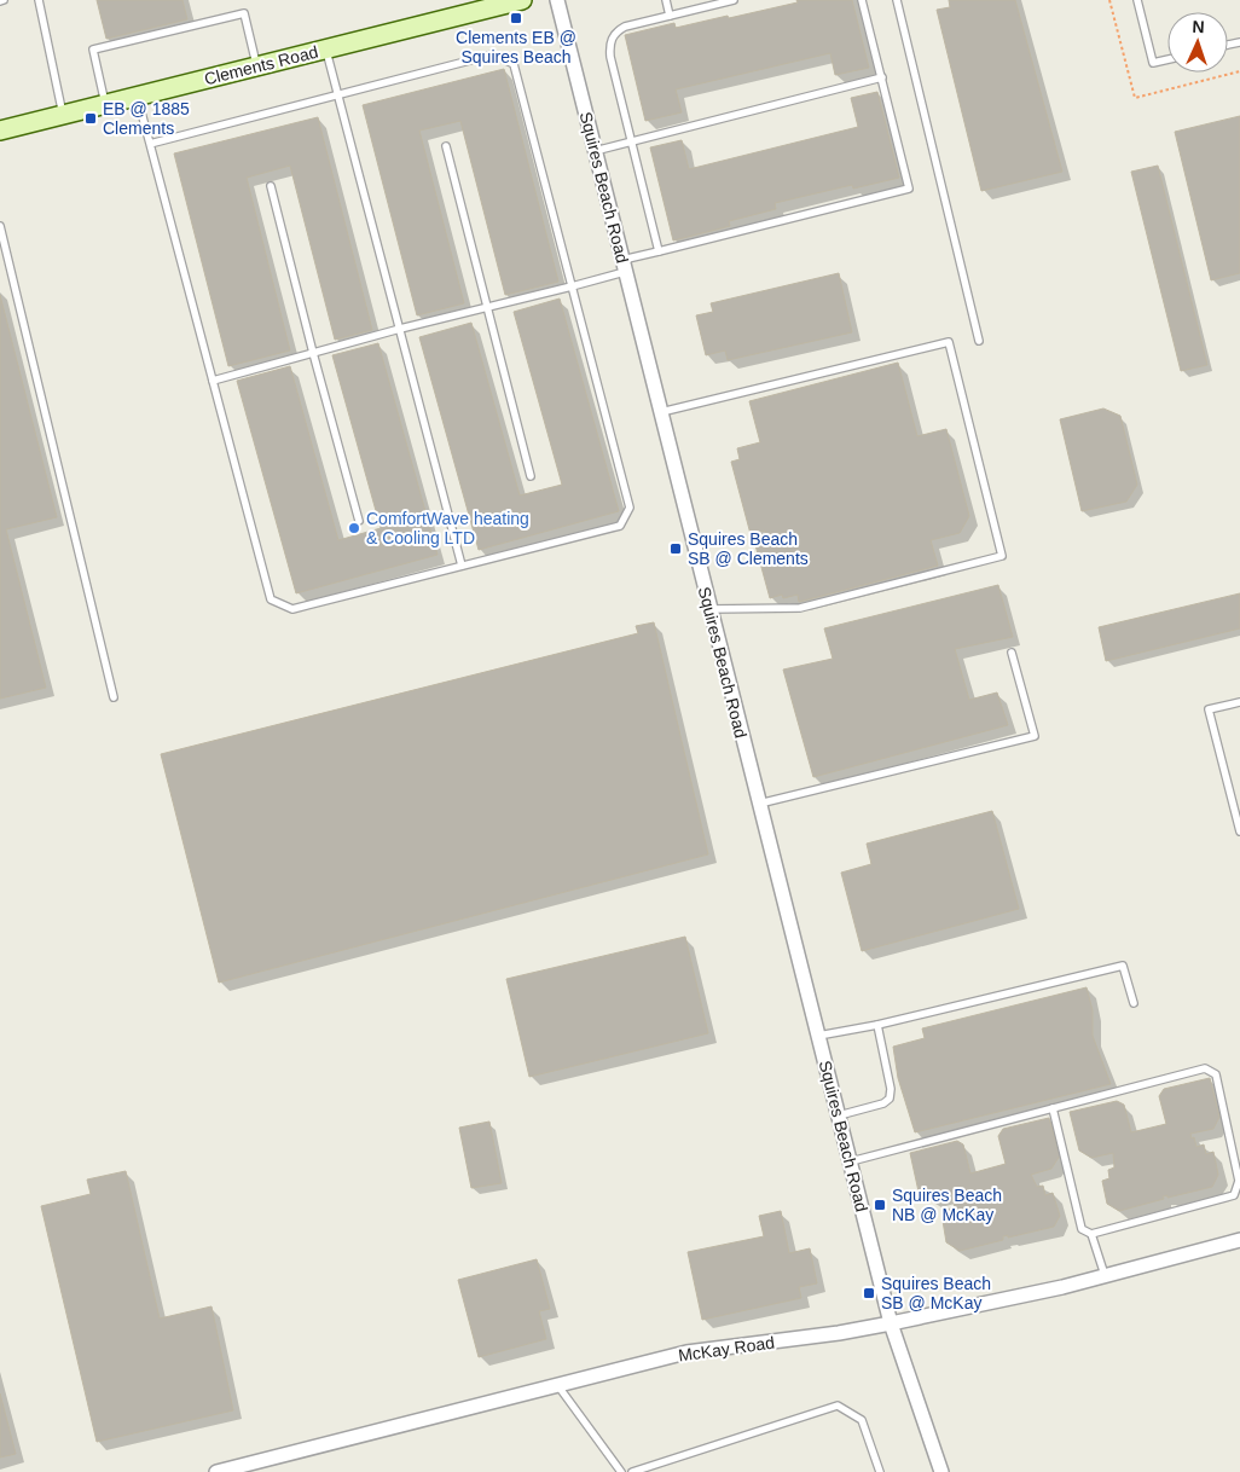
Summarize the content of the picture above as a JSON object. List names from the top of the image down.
{
  "streets": {
    "street": ["Clements Road", "Squires Beach Road", "McKay Road"]
  },
  "crossings": [
    ["Squires Beach Road", "McKay Road"]
  ],
  "places": {
    "transit": [
      "Clements EB @ Squires Beach",
      "EB @ 1885 Clements",
      "Squires Beach SB @ Clements",
      "Squires Beach NB @ McKay",
      "Squires Beach SB @ McKay"
    ],
    "other": ["ComfortWave heating & Cooling LTD"]
  },
  "north": "top"
}
